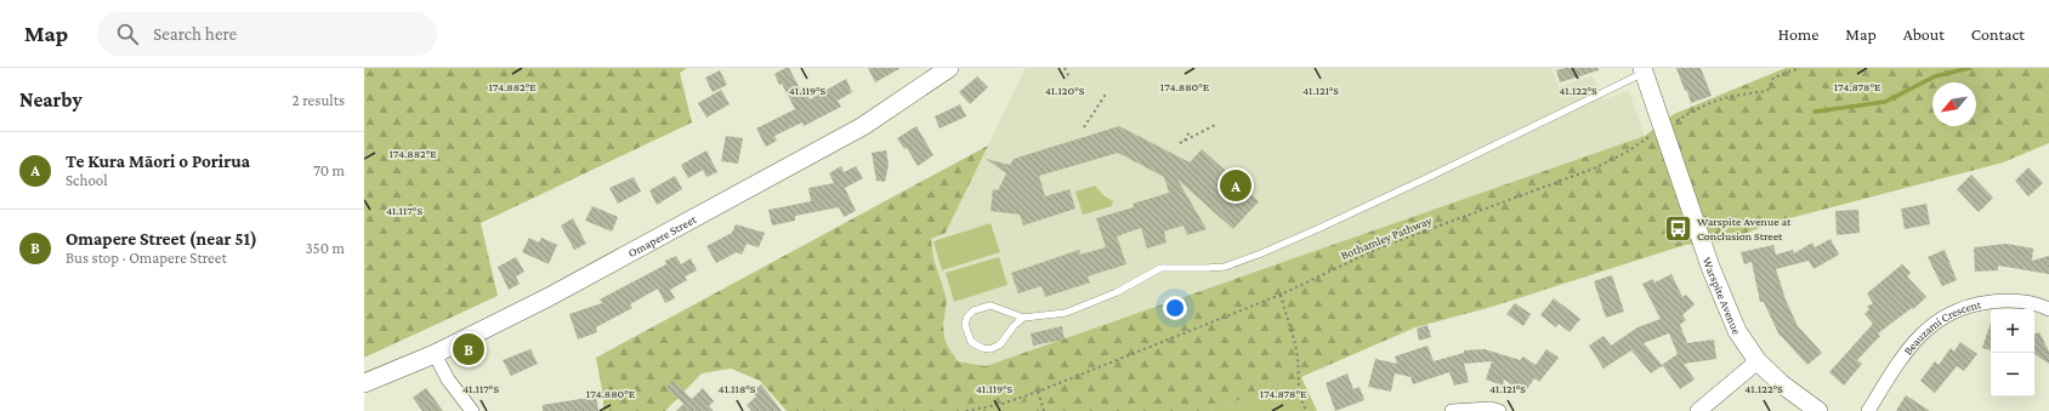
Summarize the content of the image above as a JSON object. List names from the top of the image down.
{
  "streets": {
    "main road": ["Omapere Street", "Warspite Avenue"],
    "street": ["Beauzami Crescent"],
    "path": ["Bothamley Pathway"]
  },
  "crossings": [
    ["Bothamley Pathway", "Warspite Avenue"]
  ],
  "places": {
    "bus stop": ["Warspite Avenue at Conclusion Street"]
  },
  "north": "bottom left",
  "page": {
    "header": "Map",
    "search": "Search here",
    "nav": [
      "Home",
      "Map",
      "About",
      "Contact"
    ],
    "heading": ["Nearby", "2 results"],
    "list": [
      {
        "mark": "A",
        "name": "Te Kura Māori o Porirua",
        "note": "School",
        "value": "70 m"
      },
      {
        "mark": "B",
        "name": "Omapere Street (near 51)",
        "note": "Bus stop · Omapere Street",
        "value": "350 m"
      }
    ],
    "pins": ["A", "B"],
    "map_buttons": ["+", "−"]
  },
  "coordinates": [
    "174.882°E",
    "174.878°E",
    "174.880°E",
    "41.119°S",
    "41.120°S",
    "41.121°S",
    "41.122°S",
    "41.117°S",
    "41.118°S"
  ]
}
